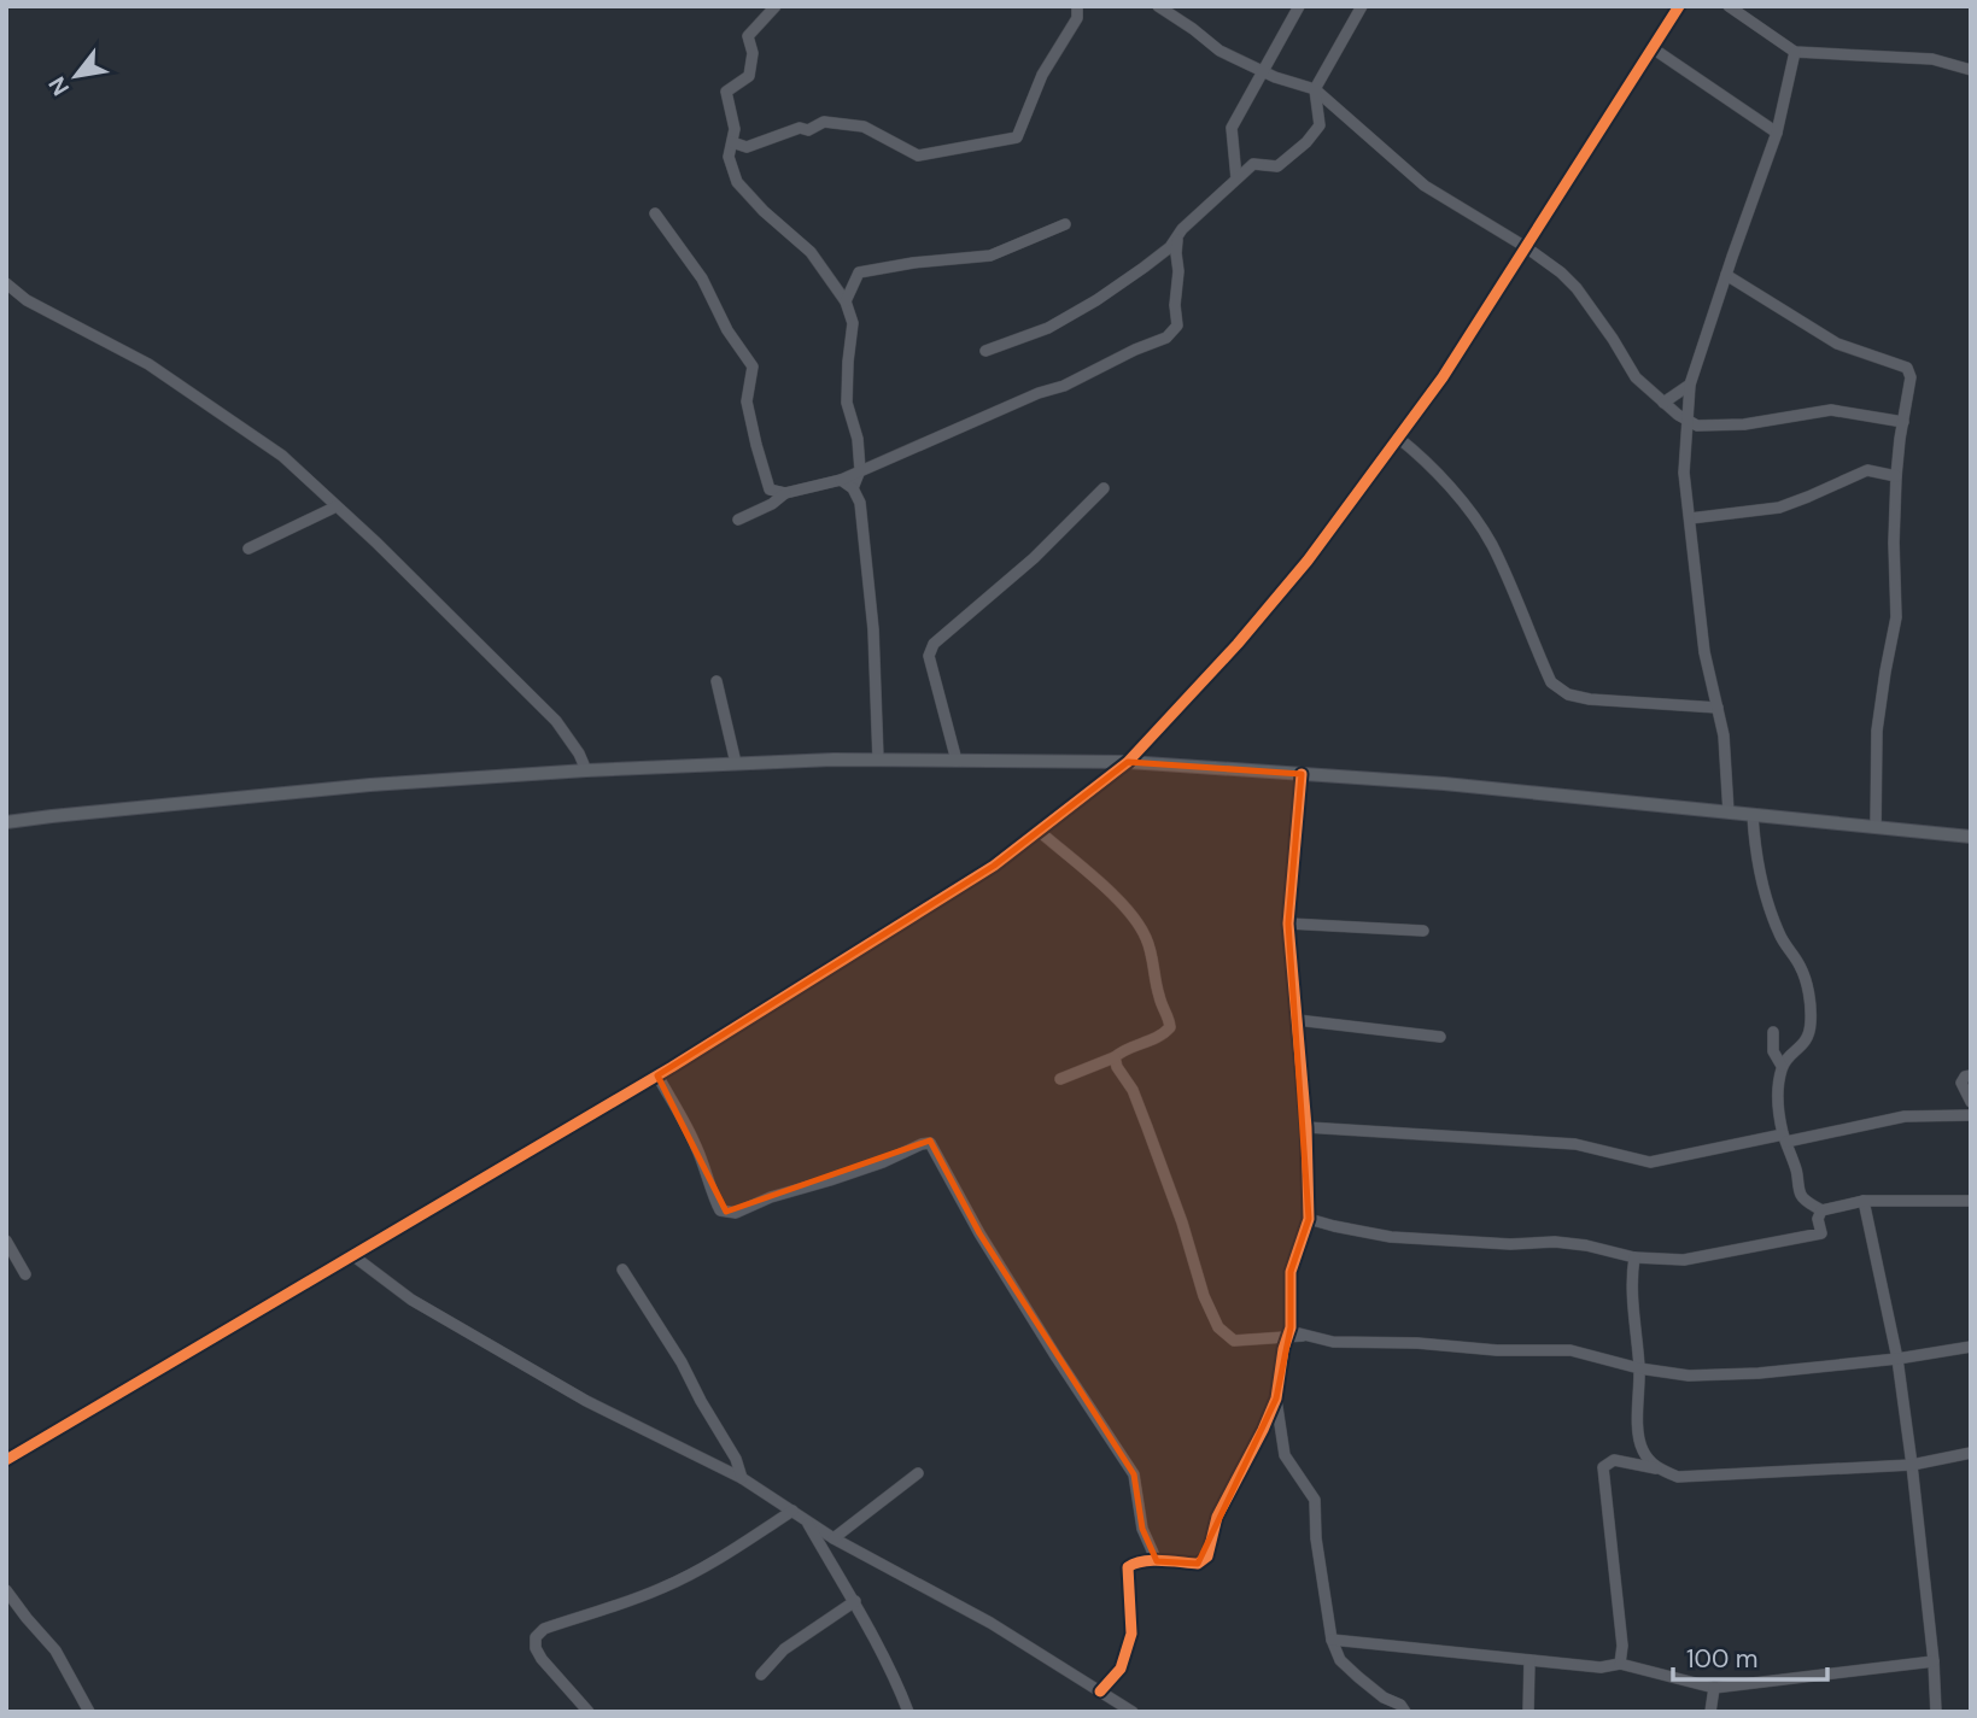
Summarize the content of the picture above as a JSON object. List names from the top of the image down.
{
  "scale_bar": "100 m",
  "north": "bottom left"
}
